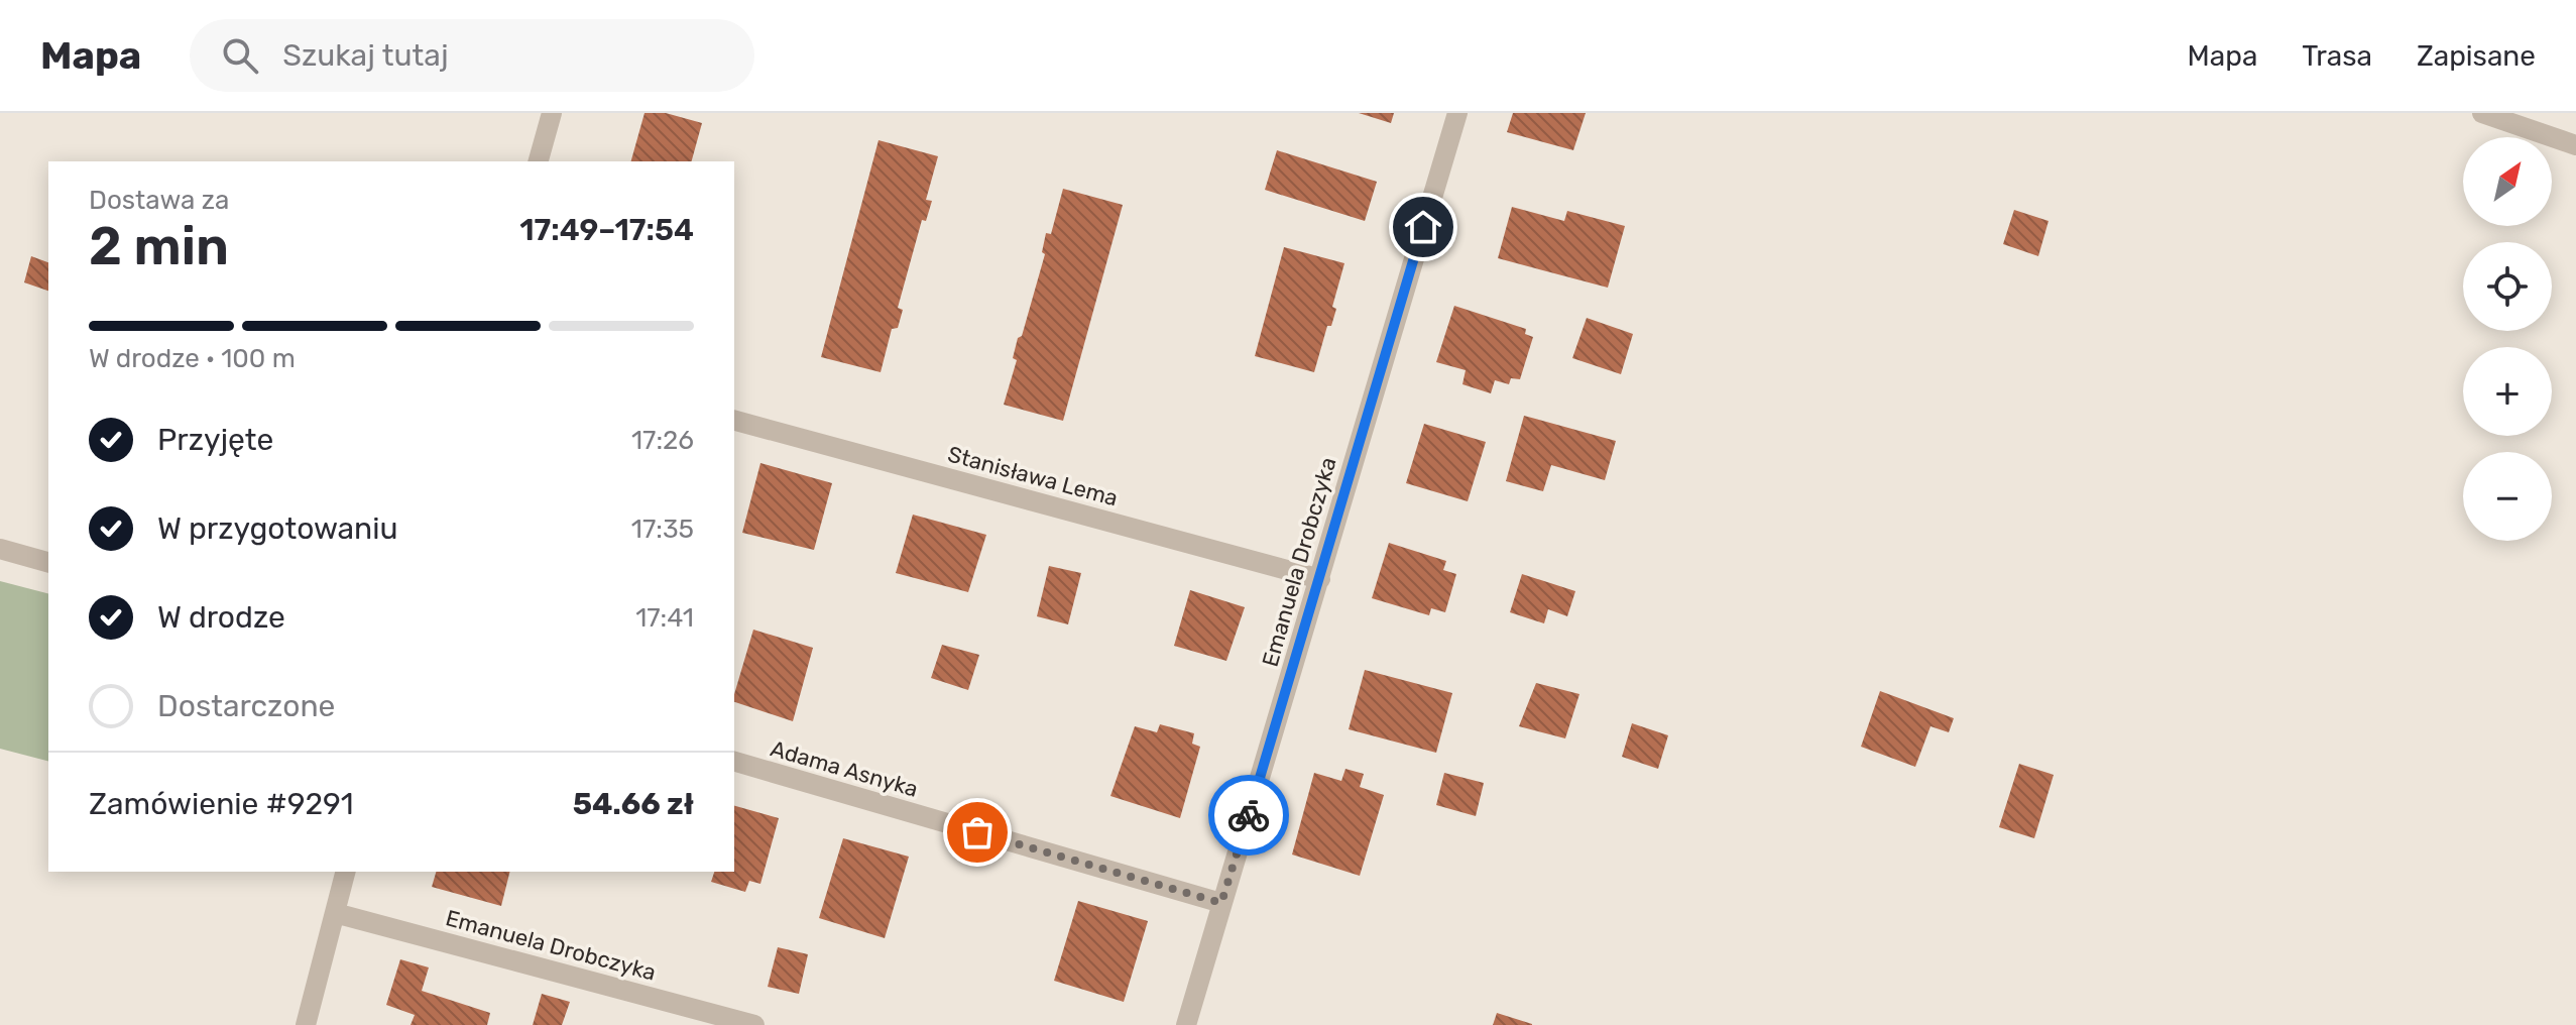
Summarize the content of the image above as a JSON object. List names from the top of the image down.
{
  "streets": {
    "street": ["Stanisława Lema", "Emanuela Drobczyka", "Adama Asnyka"]
  },
  "crossings": [
    ["Stanisława Lema", "Emanuela Drobczyka"],
    ["Emanuela Drobczyka", "Adama Asnyka"]
  ],
  "north": "top right",
  "page": {
    "header": "Mapa",
    "search": "Szukaj tutaj",
    "nav": ["Mapa", "Trasa", "Zapisane"],
    "map_buttons": ["+", "−"],
    "heading": ["2 min", "Dostawa za", "17:49–17:54"],
    "panel": ["Zamówienie #9291", "54.66 zł"],
    "bar": "W drodze · 100 m",
    "list": [
      ["Przyjęte", "17:26"],
      ["W przygotowaniu", "17:35"],
      ["W drodze", "17:41"],
      "Dostarczone"
    ]
  }
}
